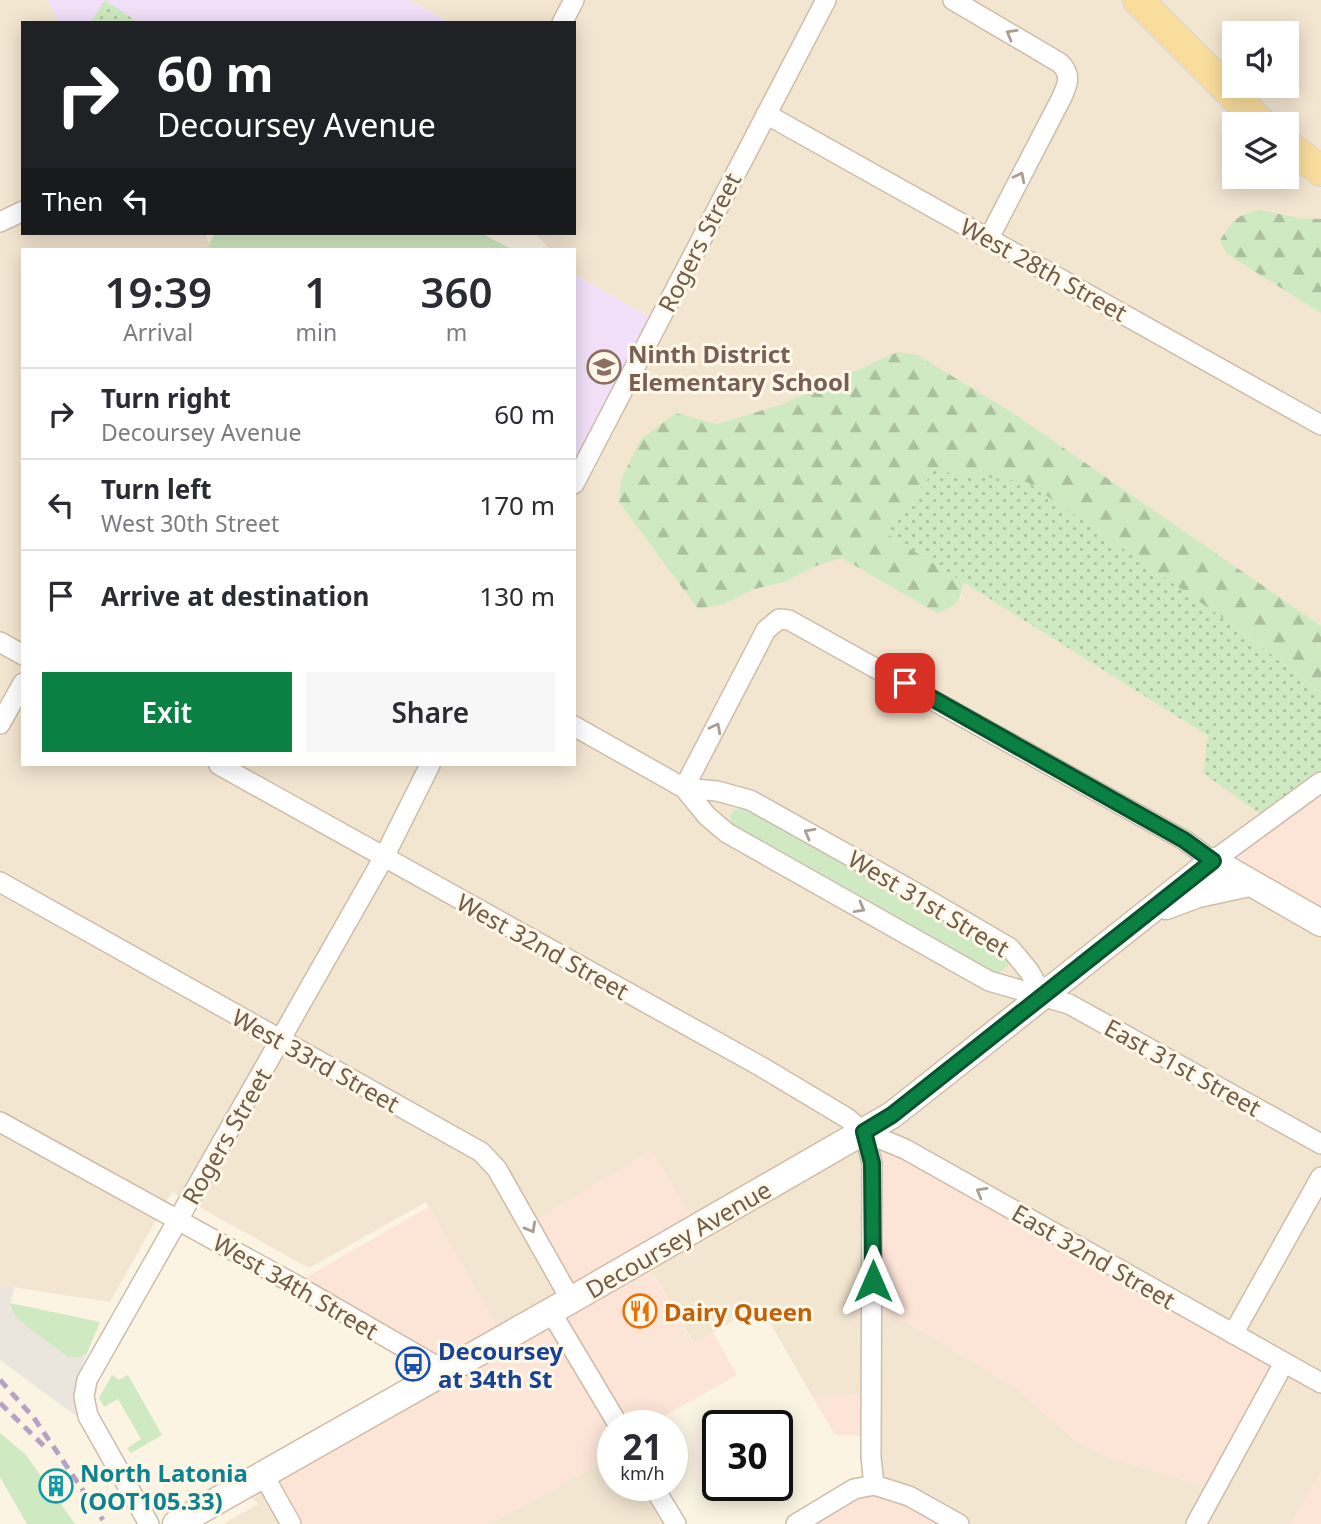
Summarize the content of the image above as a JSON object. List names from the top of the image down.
{
  "streets": {
    "main road": ["Decoursey Avenue"],
    "street": [
      "Rogers Street",
      "West 28th Street",
      "West 31st Street",
      "West 32nd Street",
      "West 33rd Street",
      "East 31st Street",
      "East 32nd Street",
      "West 34th Street"
    ]
  },
  "crossings": [
    ["Rogers Street", "West 28th Street"],
    ["Rogers Street", "West 32nd Street"],
    ["Rogers Street", "West 33rd Street"],
    ["Rogers Street", "West 34th Street"],
    ["West 31st Street", "East 31st Street"],
    ["West 31st Street", "Decoursey Avenue"],
    ["West 32nd Street", "Decoursey Avenue"],
    ["West 32nd Street", "East 32nd Street"],
    ["West 33rd Street", "Decoursey Avenue"],
    ["East 31st Street", "Decoursey Avenue"],
    ["Decoursey Avenue", "East 32nd Street"],
    ["Decoursey Avenue", "West 34th Street"]
  ],
  "one_way": ["West 33rd Street", "East 32nd Street"],
  "places": {
    "school or university": ["Ninth District Elementary School"],
    "restaurant": ["Dairy Queen"],
    "bus stop": ["Decoursey at 34th St"],
    "building": ["North Latonia (OOT105.33)"]
  },
  "page": {
    "turn": ["60 m", "Decoursey Avenue"],
    "then": "Then",
    "eta": [
      "19:39",
      "Arrival",
      "1",
      "min",
      "360",
      "m"
    ],
    "list": [
      {
        "name": "Turn right",
        "note": "Decoursey Avenue",
        "value": "60 m"
      },
      {
        "name": "Turn left",
        "note": "West 30th Street",
        "value": "170 m"
      },
      {
        "name": "Arrive at destination",
        "value": "130 m"
      }
    ],
    "buttons": ["Exit", "Share"],
    "speed": "21 km/h",
    "limit": "30"
  }
}
